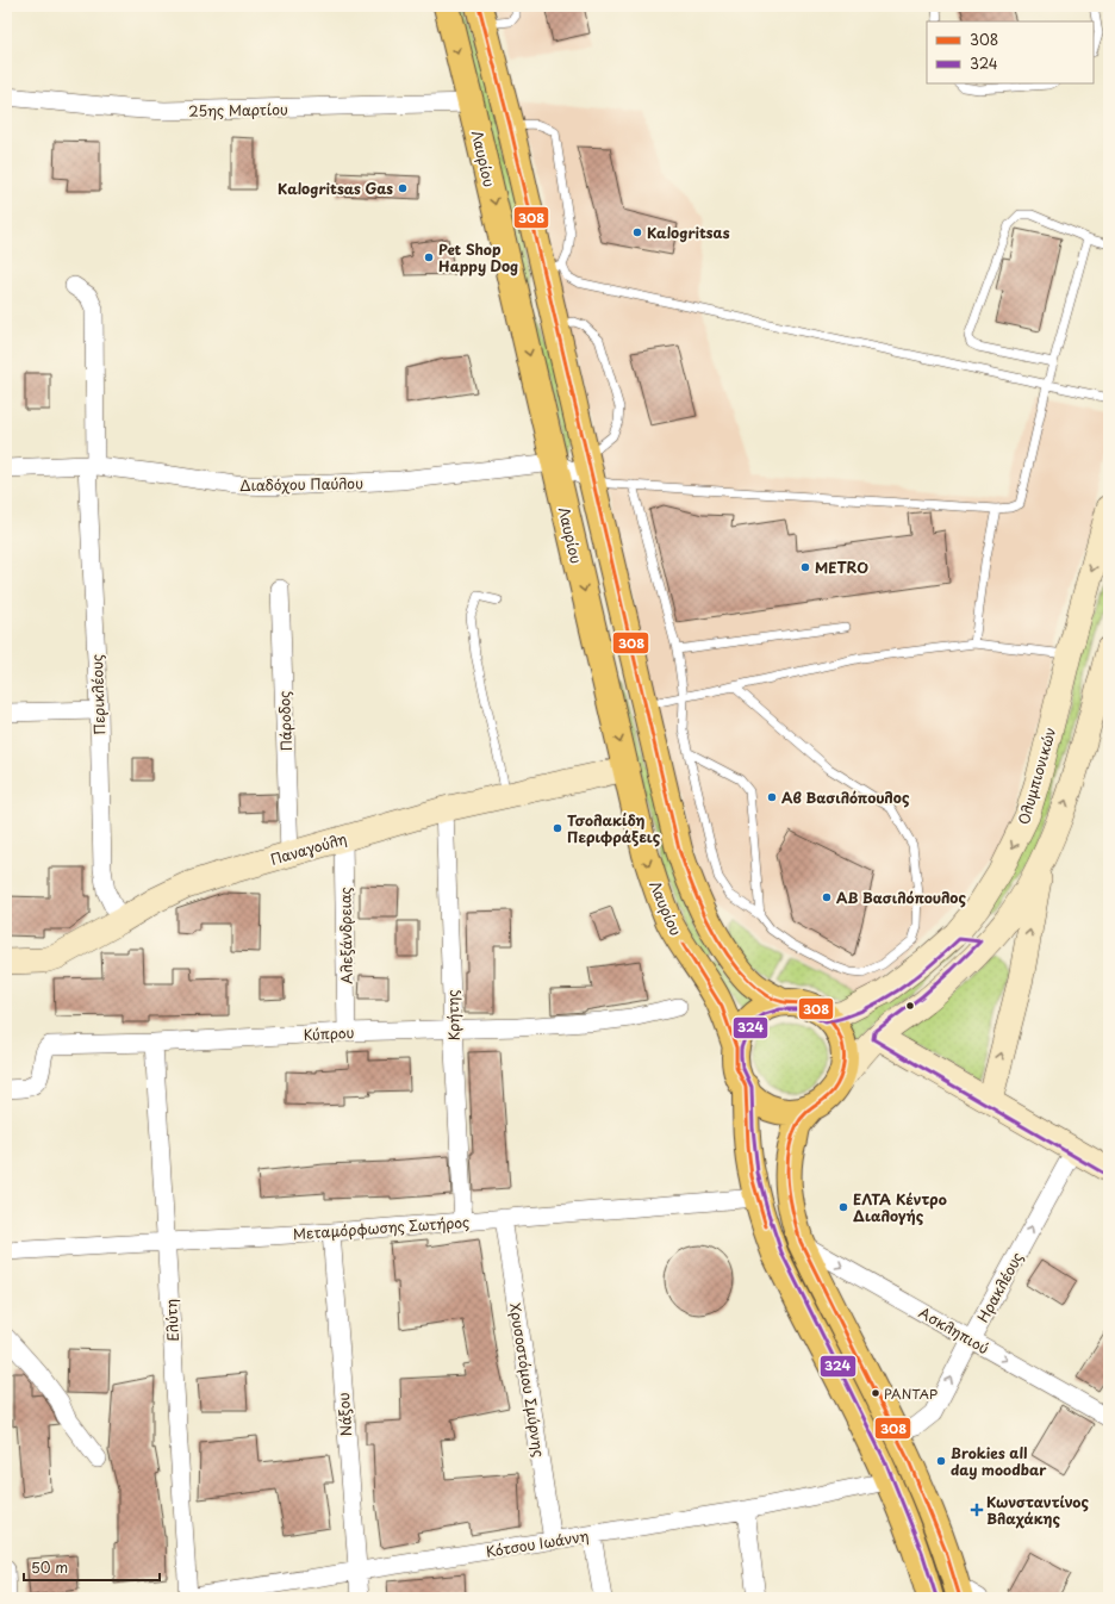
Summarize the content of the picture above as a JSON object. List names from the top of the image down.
{
  "streets": {
    "main road": ["Λαυρίου"],
    "street": [
      "25ης Μαρτίου",
      "Διαδόχου Παύλου",
      "Περικλέους",
      "Πάροδος",
      "Ολυμπιονικών",
      "Παναγούλη",
      "Αλεξάνδρειας",
      "Κρήτης",
      "Κύπρου",
      "Μεταμόρφωσης Σωτήρος",
      "Ηρακλέους",
      "Ελύτη",
      "Ασκληπιού",
      "Χρυσοστόμου Σμύρνης",
      "Νάξου",
      "Κότσου Ιωάννη"
    ]
  },
  "crossings": [
    ["25ης Μαρτίου", "Λαυρίου"],
    ["Λαυρίου", "Διαδόχου Παύλου"],
    ["Λαυρίου", "Ολυμπιονικών"],
    ["Λαυρίου", "Παναγούλη"],
    ["Λαυρίου", "Μεταμόρφωσης Σωτήρος"],
    ["Λαυρίου", "Ηρακλέους"],
    ["Λαυρίου", "Ασκληπιού"],
    ["Λαυρίου", "Κότσου Ιωάννη"],
    ["Διαδόχου Παύλου", "Περικλέους"],
    ["Περικλέους", "Παναγούλη"],
    ["Πάροδος", "Παναγούλη"],
    ["Παναγούλη", "Αλεξάνδρειας"],
    ["Παναγούλη", "Κρήτης"],
    ["Αλεξάνδρειας", "Κύπρου"],
    ["Κρήτης", "Κύπρου"],
    ["Κρήτης", "Μεταμόρφωσης Σωτήρος"],
    ["Κύπρου", "Ελύτη"],
    ["Μεταμόρφωσης Σωτήρος", "Ελύτη"],
    ["Μεταμόρφωσης Σωτήρος", "Χρυσοστόμου Σμύρνης"],
    ["Μεταμόρφωσης Σωτήρος", "Νάξου"],
    ["Ηρακλέους", "Ασκληπιού"],
    ["Ελύτη", "Κότσου Ιωάννη"],
    ["Χρυσοστόμου Σμύρνης", "Κότσου Ιωάννη"],
    ["Νάξου", "Κότσου Ιωάννη"]
  ],
  "one_way": ["Ηρακλέους", "Ασκληπιού"],
  "places": {
    "other": [
      "Kalogritsas Gas",
      "Kalogritsas",
      "Pet Shop Happy Dog",
      "METRO",
      "Αβ Βασιλόπουλος",
      "Τσολακίδη Περιφράξεις",
      "ΑΒ Βασιλόπουλος",
      "ΕΛΤΑ Κέντρο Διαλογής",
      "ΡΑΝΤΑΡ",
      "Brokies all day moodbar"
    ],
    "health": ["Κωνσταντίνος Βλαχάκης"]
  },
  "lines": ["transit line 308", "transit line 324"],
  "legend": ["308", "324"],
  "scale_bar": "50 m"
}
